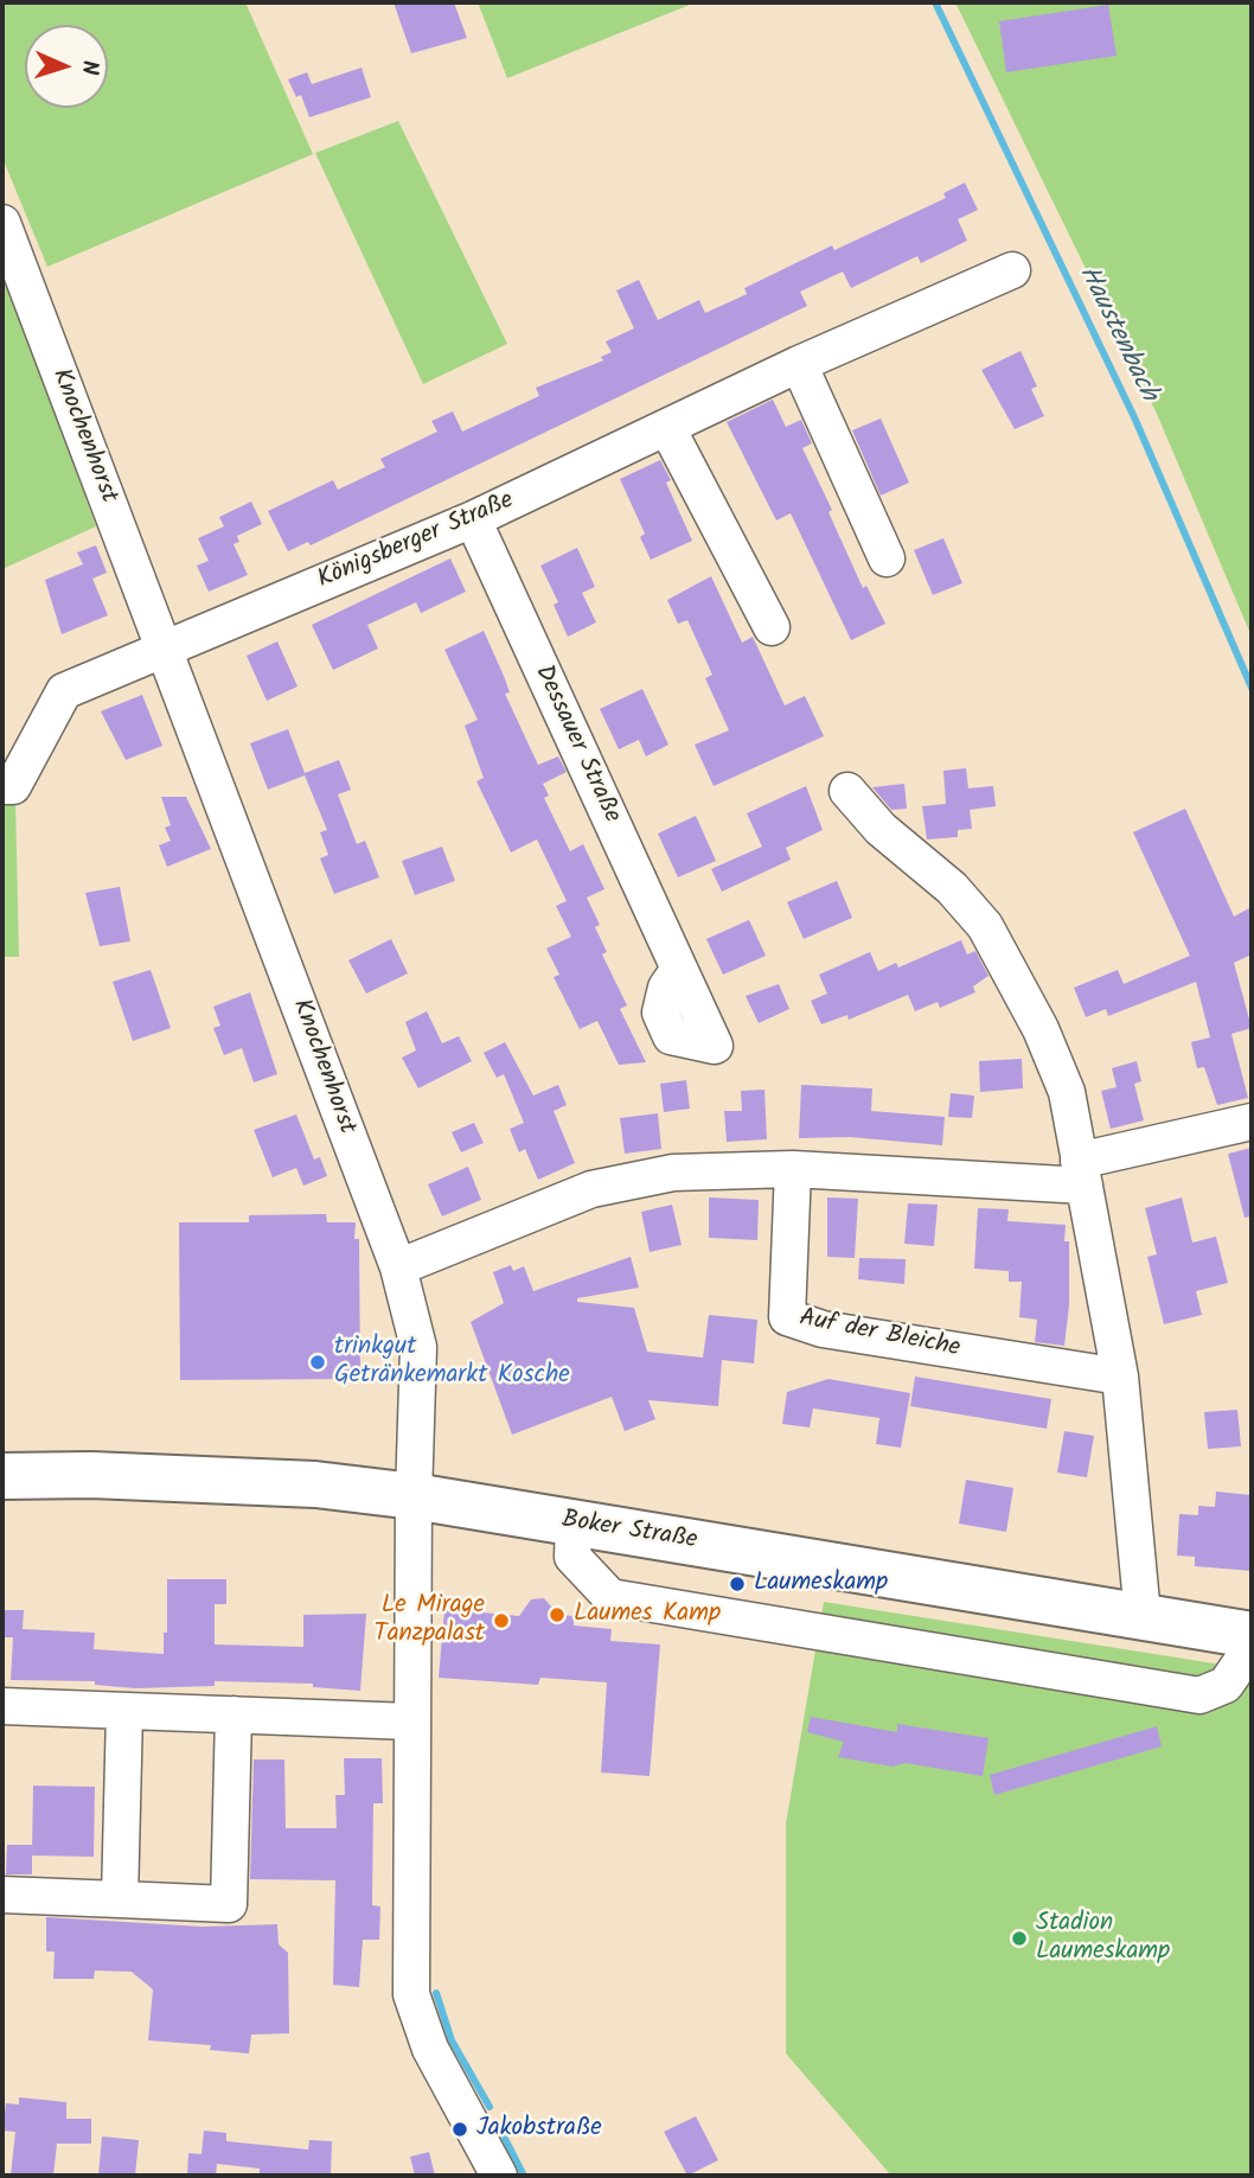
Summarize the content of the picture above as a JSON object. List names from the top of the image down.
{
  "streets": {
    "main road": ["Boker Straße"],
    "street": [
      "Knochenhorst",
      "Königsberger Straße",
      "Dessauer Straße",
      "Auf der Bleiche"
    ]
  },
  "crossings": [
    ["Knochenhorst", "Königsberger Straße"],
    ["Knochenhorst", "Boker Straße"],
    ["Königsberger Straße", "Dessauer Straße"]
  ],
  "water": ["Haustenbach"],
  "places": [
    "trinkgut Getränkemarkt Kosche",
    "Laumeskamp",
    "Laumes Kamp",
    "Le Mirage Tanzpalast",
    "Stadion Laumeskamp",
    "Jakobstraße"
  ],
  "north": "right"
}
